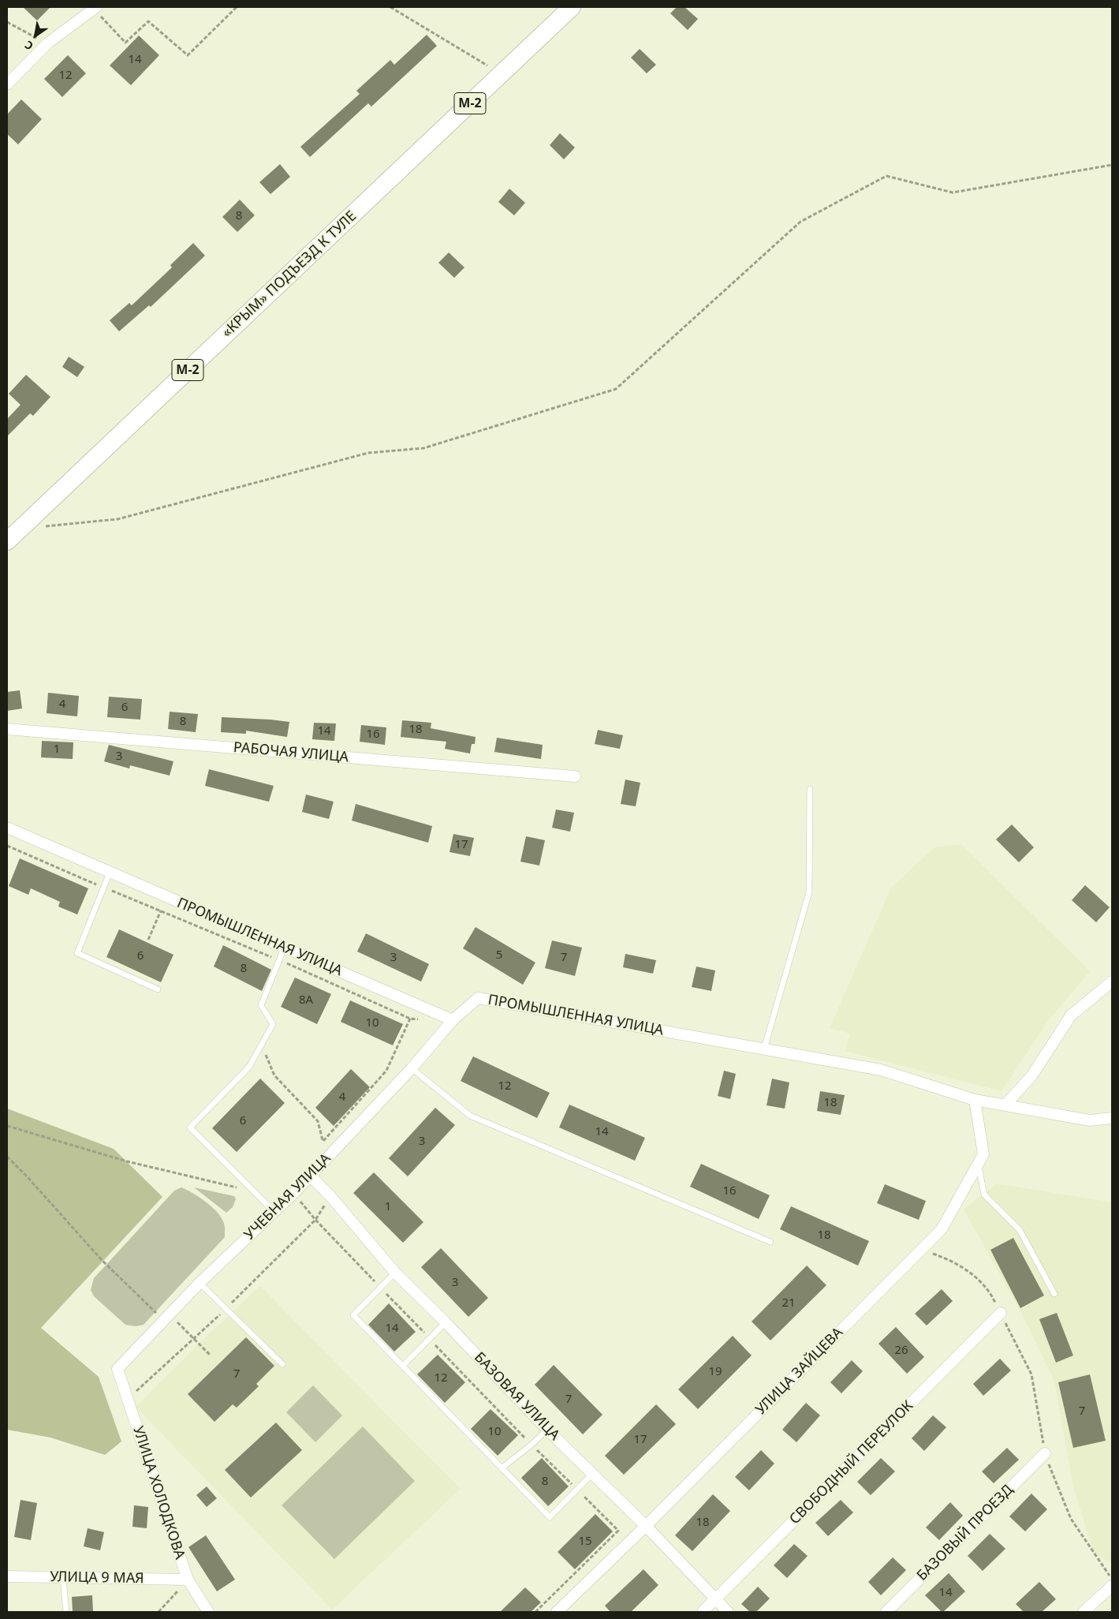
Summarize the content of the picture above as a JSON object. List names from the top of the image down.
{
  "streets": {
    "main road": ["М-2", "«КРЫМ» ПОДЪЕЗД К ТУЛЕ"],
    "street": [
      "РАБОЧАЯ УЛИЦА",
      "ПРОМЫШЛЕННАЯ УЛИЦА",
      "УЧЕБНАЯ УЛИЦА",
      "УЛИЦА ЗАЙЦЕВА",
      "БАЗОВАЯ УЛИЦА",
      "СВОБОДНЫЙ ПЕРЕУЛОК",
      "УЛИЦА ХОЛОДКОВА",
      "БАЗОВЫЙ ПРОЕЗД",
      "УЛИЦА 9 МАЯ"
    ]
  },
  "crossings": [
    ["ПРОМЫШЛЕННАЯ УЛИЦА", "УЧЕБНАЯ УЛИЦА"],
    ["ПРОМЫШЛЕННАЯ УЛИЦА", "УЛИЦА ЗАЙЦЕВА"],
    ["УЧЕБНАЯ УЛИЦА", "БАЗОВАЯ УЛИЦА"],
    ["УЧЕБНАЯ УЛИЦА", "УЛИЦА ХОЛОДКОВА"],
    ["УЛИЦА ЗАЙЦЕВА", "БАЗОВАЯ УЛИЦА"],
    ["БАЗОВАЯ УЛИЦА", "СВОБОДНЫЙ ПЕРЕУЛОК"],
    ["УЛИЦА ХОЛОДКОВА", "УЛИЦА 9 МАЯ"]
  ],
  "house_numbers": [
    "14",
    "12",
    "8",
    "4",
    "6",
    "8",
    "18",
    "14",
    "16",
    "1",
    "3",
    "17",
    "5",
    "6",
    "3",
    "7",
    "8",
    "8А",
    "10",
    "12",
    "4",
    "18",
    "6",
    "14",
    "3",
    "16",
    "1",
    "18",
    "3",
    "21",
    "14",
    "26",
    "19",
    "7",
    "12",
    "7",
    "7",
    "10",
    "17",
    "8",
    "18",
    "15",
    "14"
  ],
  "north": "bottom left"
}
